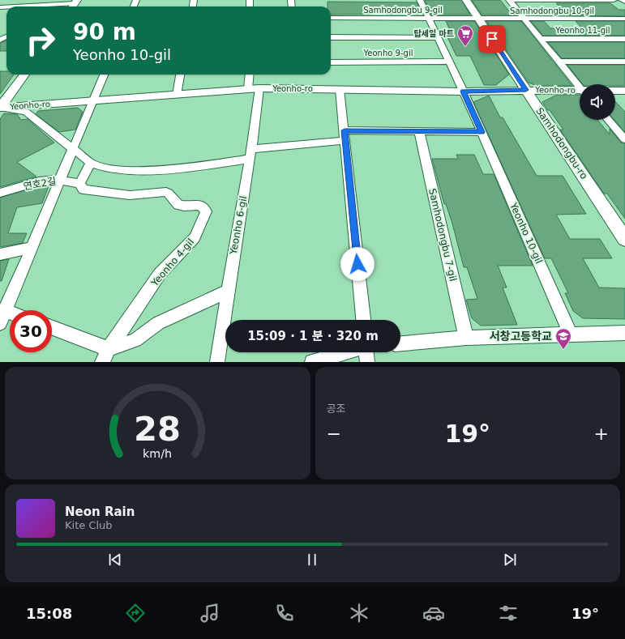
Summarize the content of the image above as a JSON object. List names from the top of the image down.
{
  "streets": {
    "street": [
      "Samhodongbu 9-gil",
      "Samhodongbu 10-gil",
      "Yeonho 11-gil",
      "Yeonho 9-gil",
      "Yeonho-ro",
      "Samhodongbu-ro",
      "연호2길",
      "Yeonho 6-gil",
      "Yeonho 10-gil",
      "Samhodongbu 7-gil",
      "Yeonho 4-gil"
    ]
  },
  "crossings": [
    ["Samhodongbu 9-gil", "Samhodongbu 10-gil"],
    ["Samhodongbu 9-gil", "Samhodongbu-ro"],
    ["Samhodongbu 10-gil", "Yeonho 11-gil"],
    ["Samhodongbu 10-gil", "Samhodongbu-ro"],
    ["Yeonho-ro", "Samhodongbu-ro"],
    ["Yeonho-ro", "Yeonho 6-gil"],
    ["Yeonho-ro", "Yeonho 10-gil"],
    ["연호2길", "Yeonho 4-gil"]
  ],
  "places": {
    "supermarket": ["탑세일 마트"],
    "school or university": ["서창고등학교"]
  },
  "page": {
    "turn": ["90 m", "Yeonho 10-gil"],
    "limit": "30",
    "trip": "15:09 · 1 분 · 320 m",
    "tile": "공조",
    "heat": ["−", "19°", "+"],
    "song": ["Neon Rain", "Kite Club"],
    "tabs": ["15:08", "19°"],
    "gauge": ["28", "km/h"]
  }
}
